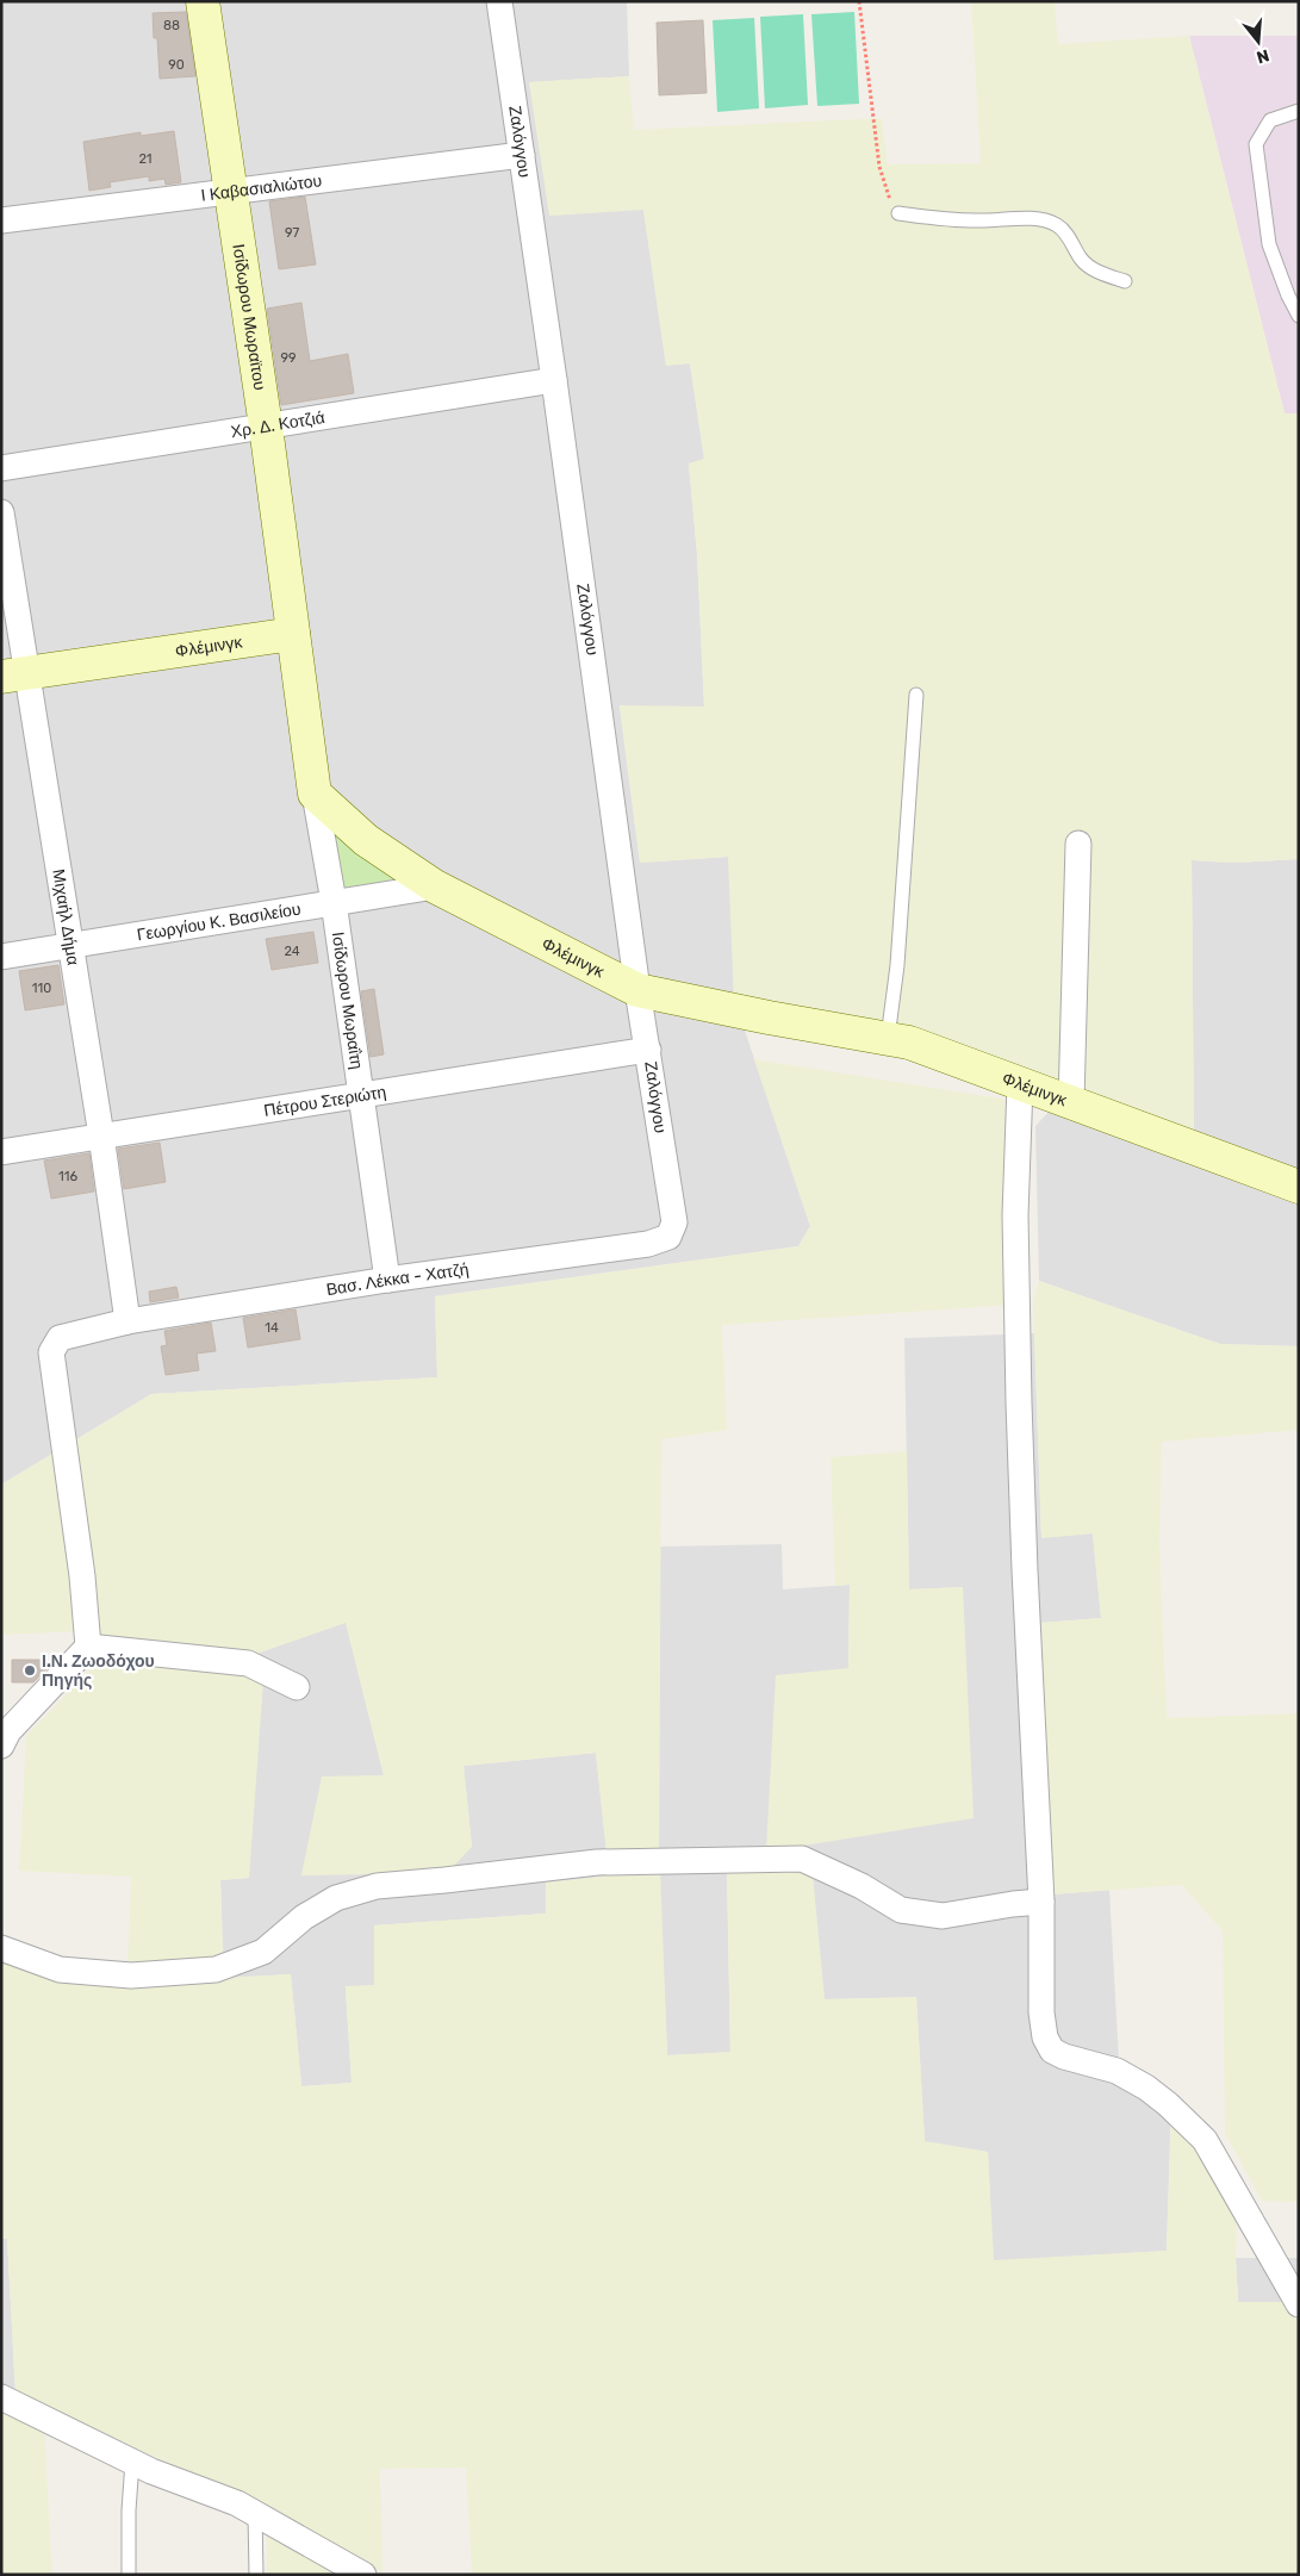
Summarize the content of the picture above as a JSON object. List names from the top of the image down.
{
  "streets": {
    "street": [
      "Ζαλόγγου",
      "Ι Καβασιαλιώτου",
      "Ισίδωρου Μωραϊτου",
      "Χρ. Δ. Κοτζιά",
      "Φλέμινγκ",
      "Μιχαήλ Δήμα",
      "Γεωργίου Κ. Βασιλείου",
      "Ισίδωρου Μωραΐτη",
      "Πέτρου Στεριώτη",
      "Βασ. Λέκκα - Χατζή"
    ]
  },
  "crossings": [
    ["Ζαλόγγου", "Ι Καβασιαλιώτου"],
    ["Ζαλόγγου", "Χρ. Δ. Κοτζιά"],
    ["Ζαλόγγου", "Φλέμινγκ"],
    ["Ζαλόγγου", "Πέτρου Στεριώτη"],
    ["Ζαλόγγου", "Βασ. Λέκκα - Χατζή"],
    ["Ι Καβασιαλιώτου", "Ισίδωρου Μωραϊτου"],
    ["Ισίδωρου Μωραϊτου", "Χρ. Δ. Κοτζιά"],
    ["Ισίδωρου Μωραϊτου", "Φλέμινγκ"],
    ["Φλέμινγκ", "Μιχαήλ Δήμα"],
    ["Φλέμινγκ", "Γεωργίου Κ. Βασιλείου"],
    ["Φλέμινγκ", "Ισίδωρου Μωραΐτη"],
    ["Μιχαήλ Δήμα", "Γεωργίου Κ. Βασιλείου"],
    ["Μιχαήλ Δήμα", "Πέτρου Στεριώτη"],
    ["Μιχαήλ Δήμα", "Βασ. Λέκκα - Χατζή"],
    ["Γεωργίου Κ. Βασιλείου", "Ισίδωρου Μωραΐτη"],
    ["Ισίδωρου Μωραΐτη", "Πέτρου Στεριώτη"],
    ["Ισίδωρου Μωραΐτη", "Βασ. Λέκκα - Χατζή"]
  ],
  "places": ["Ι.Ν. Ζωοδόχου Πηγής"],
  "house_numbers": [
    "88",
    "90",
    "21",
    "97",
    "99",
    "24",
    "110",
    "116",
    "14"
  ],
  "north": "bottom"
}
